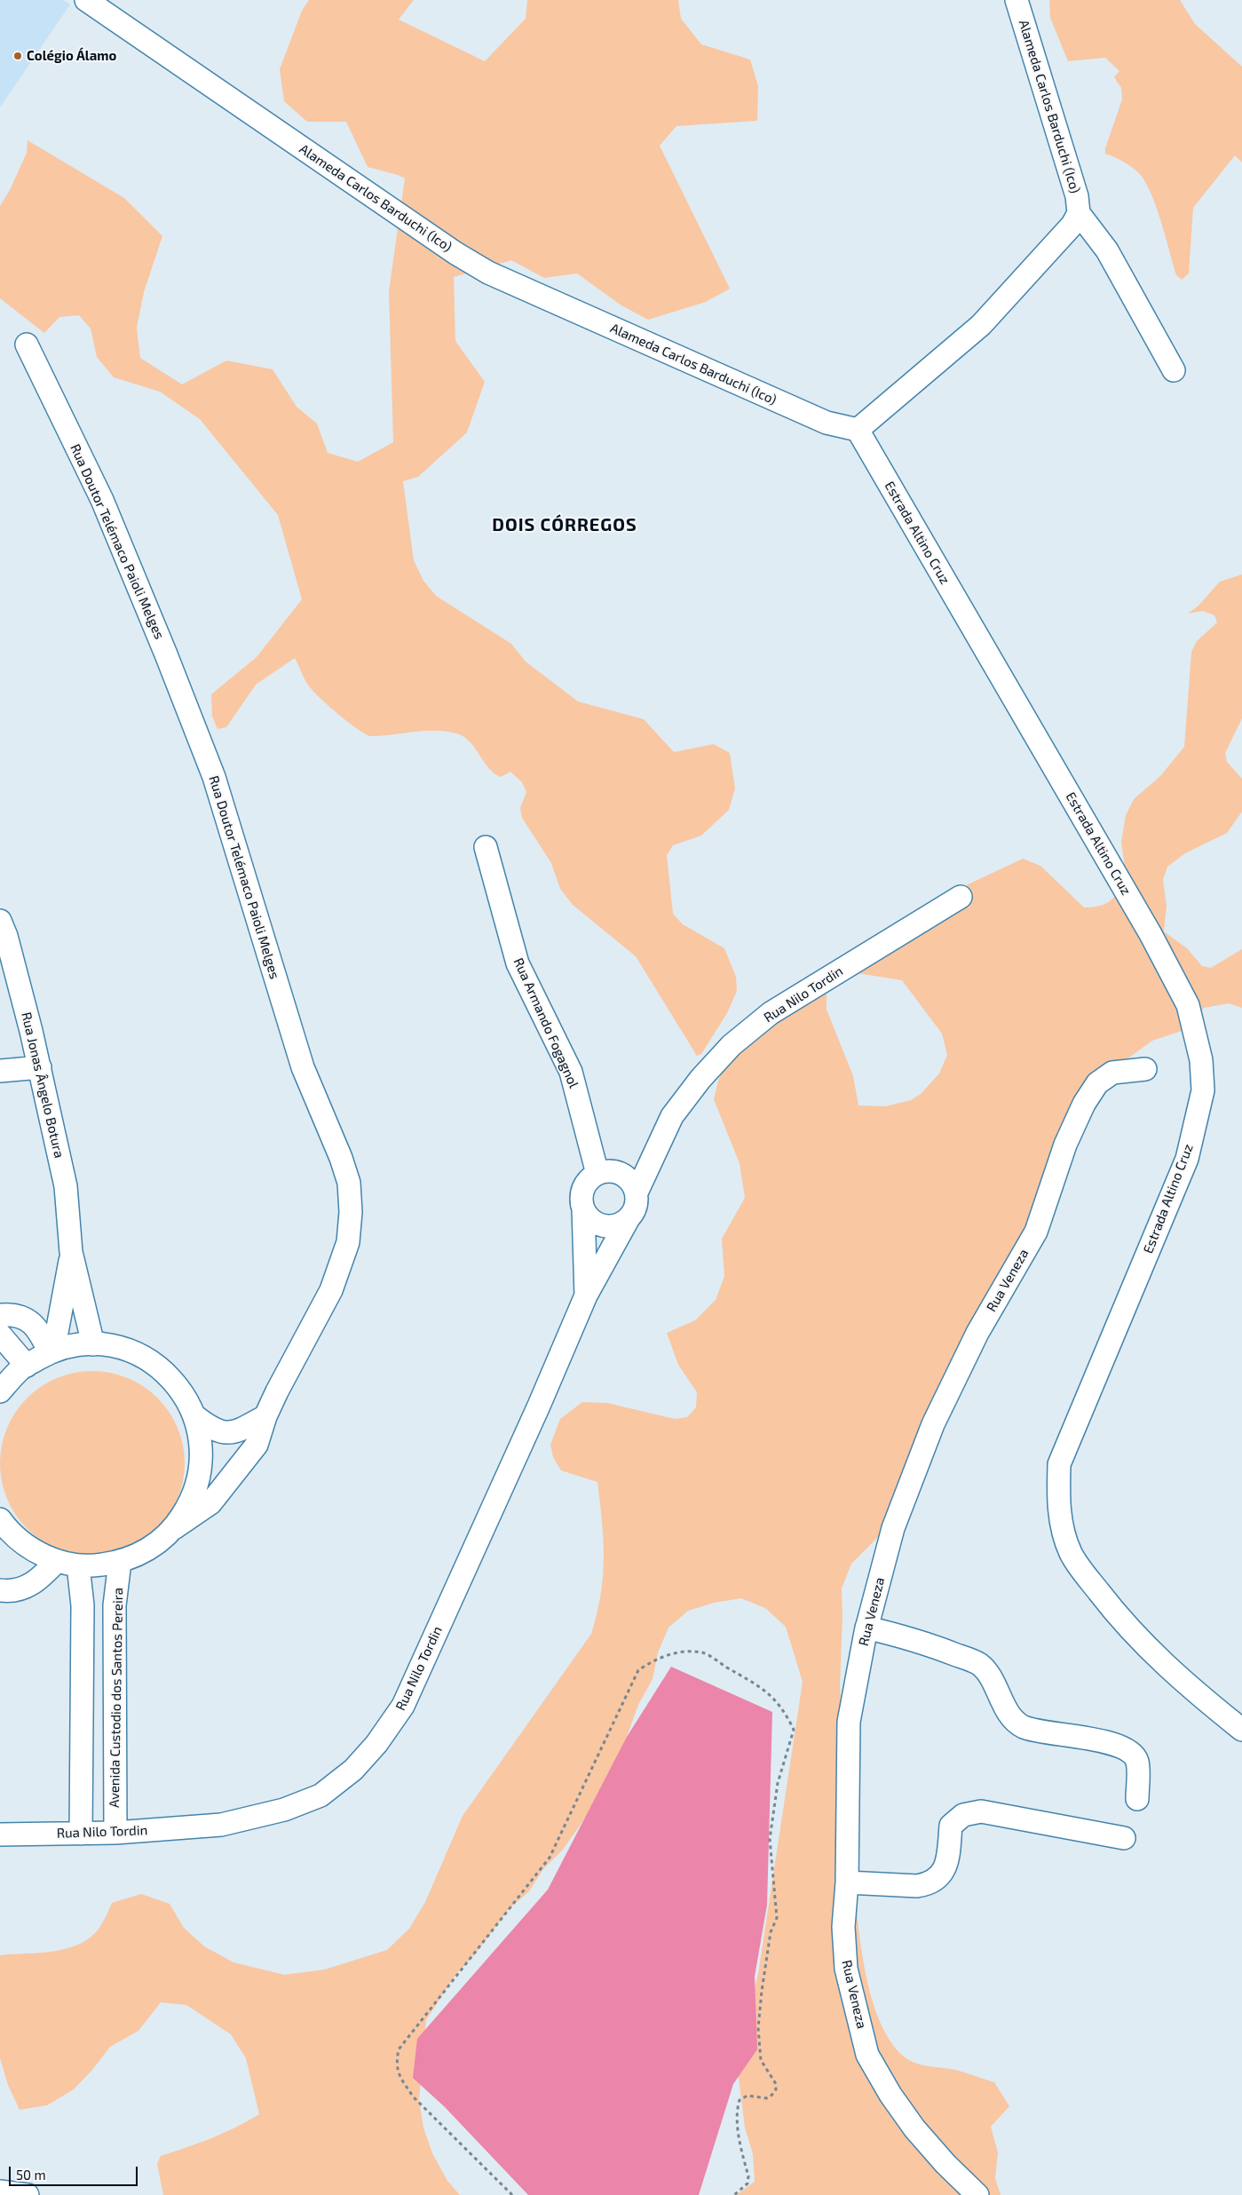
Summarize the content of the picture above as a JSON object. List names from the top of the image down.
{
  "streets": {
    "street": [
      "Alameda Carlos Barduchi (Ico)",
      "Estrada Altino Cruz",
      "Rua Doutor Telémaco Paioli Melges",
      "Rua Nilo Tordin",
      "Rua Armando Fogagnol",
      "Rua Jonas Ângelo Botura",
      "Rua Veneza",
      "Avenida Custodio dos Santos Pereira"
    ]
  },
  "crossings": [
    ["Alameda Carlos Barduchi (Ico)", "Estrada Altino Cruz"],
    ["Rua Nilo Tordin", "Rua Armando Fogagnol"],
    ["Rua Nilo Tordin", "Avenida Custodio dos Santos Pereira"]
  ],
  "districts": ["DOIS CÓRREGOS"],
  "places": ["Colégio Álamo"],
  "scale_bar": "50 m"
}
